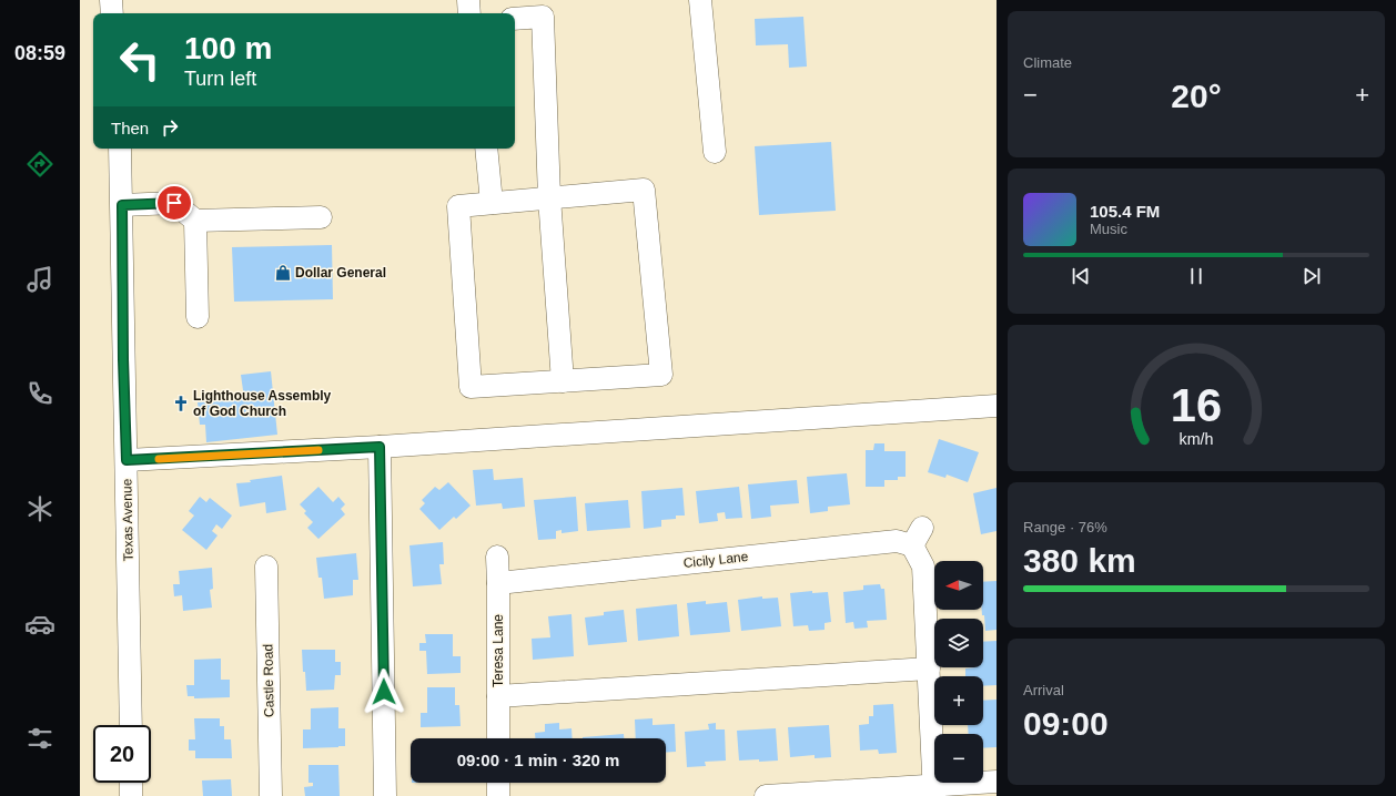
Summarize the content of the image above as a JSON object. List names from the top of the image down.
{
  "streets": {
    "street": [
      "Texas Avenue",
      "Cicily Lane",
      "Teresa Lane",
      "Castle Road"
    ]
  },
  "crossings": [
    ["Cicily Lane", "Teresa Lane"]
  ],
  "places": {
    "shop": ["Dollar General"],
    "church": ["Lighthouse Assembly of God Church"]
  },
  "north": "left",
  "page": {
    "tabs": "08:59",
    "tile": [
      "Climate",
      ["Range · 76%", "380 km"],
      ["Arrival", "09:00"]
    ],
    "turn": ["100 m", "Turn left"],
    "heat": ["−", "20°", "+"],
    "then": "Then",
    "song": ["105.4 FM", "Music"],
    "map_buttons": ["+", "−"],
    "limit": "20",
    "trip": "09:00 · 1 min · 320 m",
    "gauge": ["16", "km/h"]
  }
}
